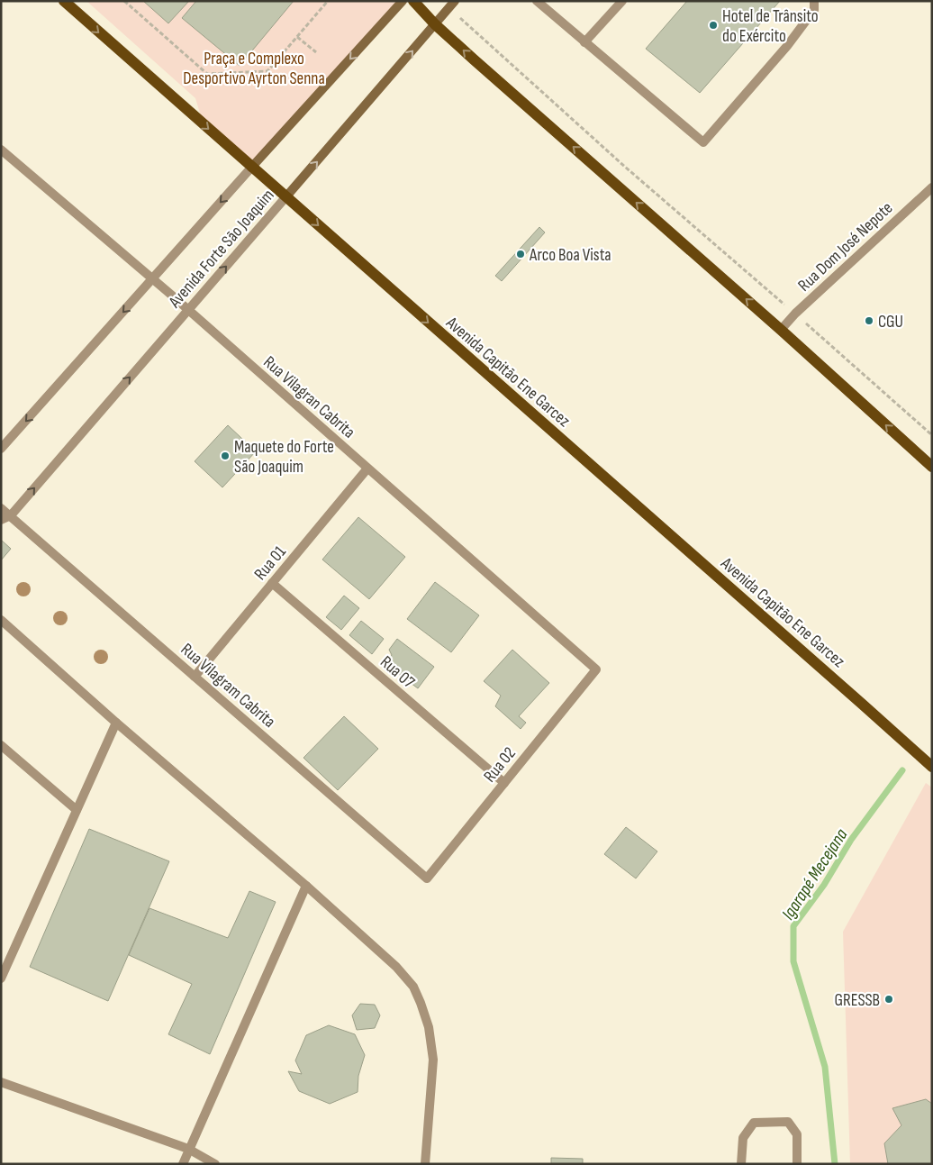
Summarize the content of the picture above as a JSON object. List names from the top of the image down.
{
  "streets": {
    "main road": ["Avenida Capitão Ene Garcez"],
    "street": [
      "Rua Dom José Nepote",
      "Avenida Forte São Joaquim",
      "Rua Vilagran Cabrita",
      "Rua 01",
      "Rua 07",
      "Rua Vilagram Cabrita",
      "Rua 02"
    ]
  },
  "crossings": [
    ["Avenida Forte São Joaquim", "Avenida Capitão Ene Garcez"],
    ["Avenida Forte São Joaquim", "Rua Vilagran Cabrita"],
    ["Avenida Forte São Joaquim", "Rua Vilagram Cabrita"],
    ["Rua Vilagran Cabrita", "Rua 01"],
    ["Rua Vilagran Cabrita", "Rua 02"],
    ["Rua 01", "Rua 07"],
    ["Rua 01", "Rua Vilagram Cabrita"],
    ["Rua 07", "Rua 02"],
    ["Rua Vilagram Cabrita", "Rua 02"]
  ],
  "one_way": ["Avenida Capitão Ene Garcez"],
  "water": ["Igarapé Mecejana"],
  "parks": ["Praça e Complexo Desportivo Ayrton Senna"],
  "places": [
    "Hotel de Trânsito do Exército",
    "Arco Boa Vista",
    "CGU",
    "Maquete do Forte São Joaquim",
    "GRESSB"
  ]
}
